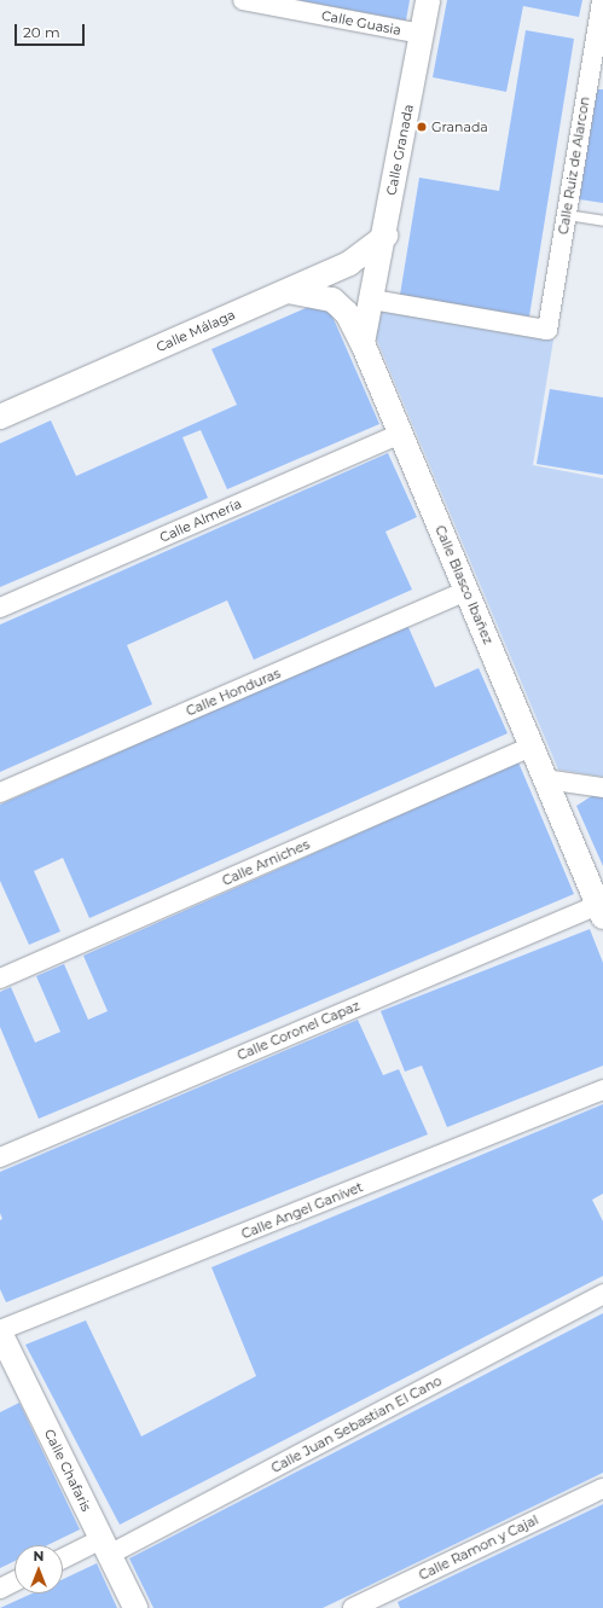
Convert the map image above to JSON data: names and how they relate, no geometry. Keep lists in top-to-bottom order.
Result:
{
  "streets": {
    "street": [
      "Calle Guasia",
      "Calle Granada",
      "Calle Ruiz de Alarcon",
      "Calle Málaga",
      "Calle Almería",
      "Calle Blasco Ibañez",
      "Calle Honduras",
      "Calle Arniches",
      "Calle Coronel Capaz",
      "Calle Angel Ganivet",
      "Calle Juan Sebastian El Cano",
      "Calle Chafaris",
      "Calle Ramon y Cajal"
    ]
  },
  "crossings": [
    ["Calle Guasia", "Calle Granada"],
    ["Calle Granada", "Calle Ruiz de Alarcon"],
    ["Calle Granada", "Calle Málaga"],
    ["Calle Granada", "Calle Blasco Ibañez"],
    ["Calle Málaga", "Calle Blasco Ibañez"],
    ["Calle Almería", "Calle Blasco Ibañez"],
    ["Calle Blasco Ibañez", "Calle Honduras"],
    ["Calle Blasco Ibañez", "Calle Arniches"],
    ["Calle Blasco Ibañez", "Calle Coronel Capaz"],
    ["Calle Angel Ganivet", "Calle Chafaris"],
    ["Calle Juan Sebastian El Cano", "Calle Chafaris"]
  ],
  "places": ["Granada"],
  "scale_bar": "20 m",
  "north": "top"
}
